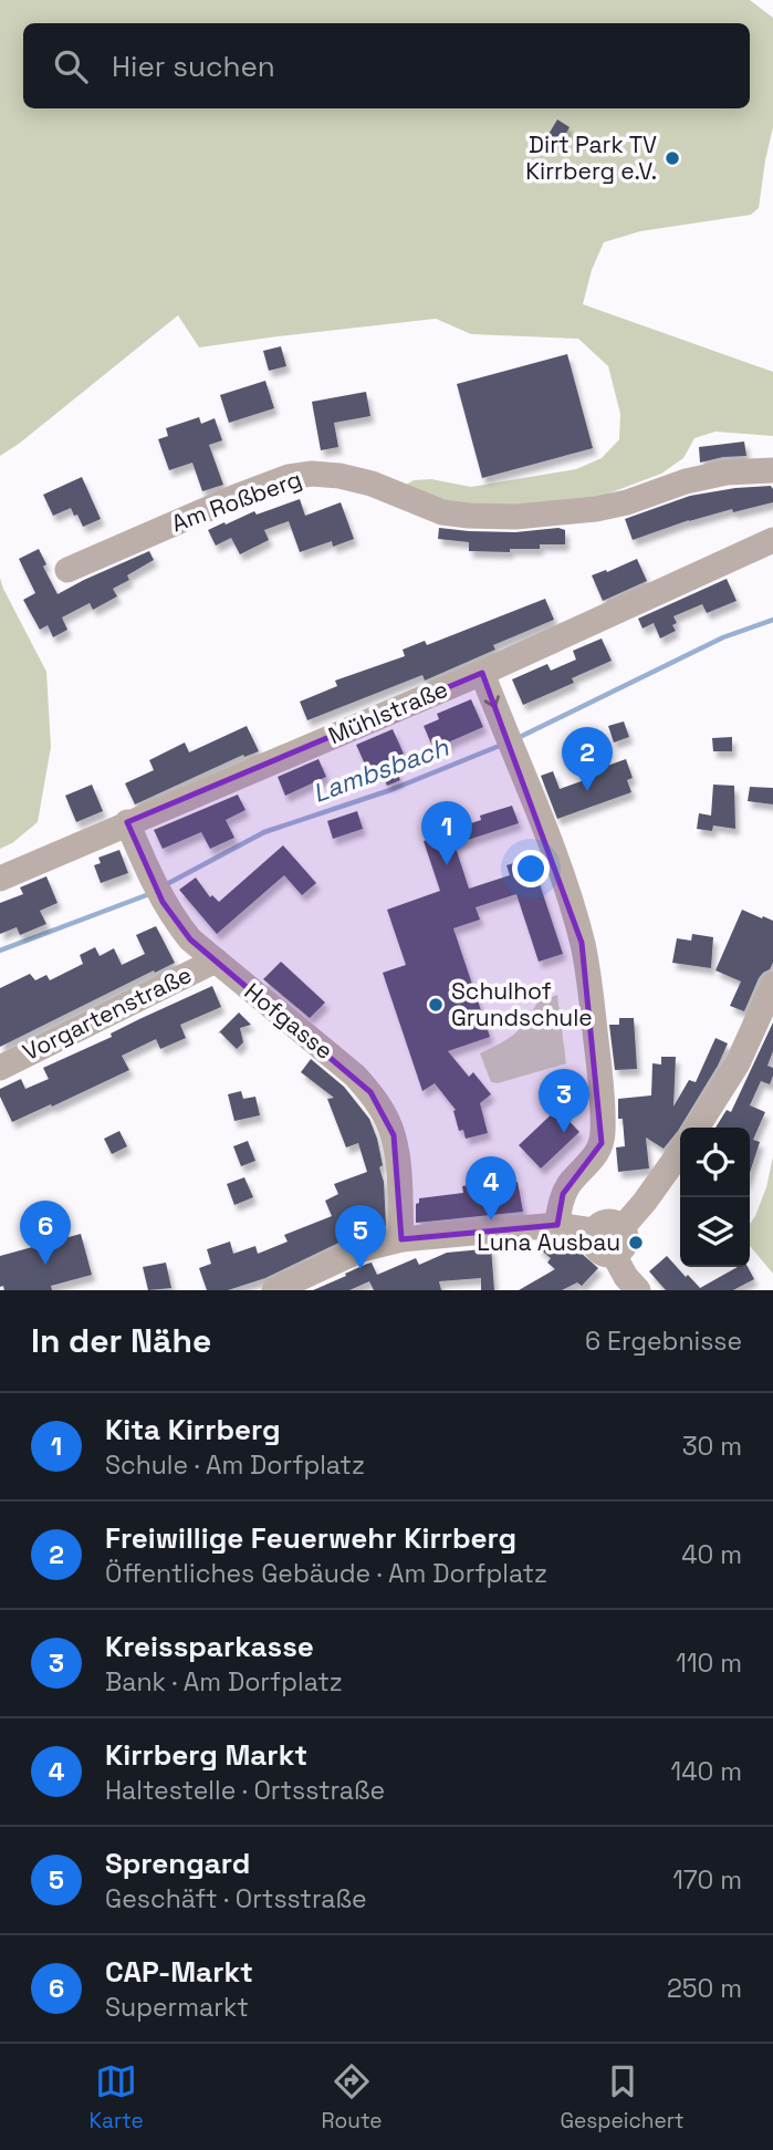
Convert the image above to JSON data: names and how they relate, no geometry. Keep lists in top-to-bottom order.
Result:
{
  "streets": {
    "street": [
      "Am Roßberg",
      "Mühlstraße",
      "Vorgartenstraße",
      "Hofgasse"
    ]
  },
  "crossings": [
    ["Mühlstraße", "Hofgasse"],
    ["Vorgartenstraße", "Hofgasse"]
  ],
  "water": ["Lambsbach"],
  "places": ["Dirt Park TV Kirrberg e.V.", "Schulhof Grundschule", "Luna Ausbau"],
  "page": {
    "search": "Hier suchen",
    "pins": [
      "2",
      "1",
      "3",
      "4",
      "6",
      "5"
    ],
    "heading": ["In der Nähe", "6 Ergebnisse"],
    "list": [
      {
        "mark": "1",
        "name": "Kita Kirrberg",
        "note": "Schule · Am Dorfplatz",
        "value": "30 m"
      },
      {
        "mark": "2",
        "name": "Freiwillige Feuerwehr Kirrberg",
        "note": "Öffentliches Gebäude · Am Dorfplatz",
        "value": "40 m"
      },
      {
        "mark": "3",
        "name": "Kreissparkasse",
        "note": "Bank · Am Dorfplatz",
        "value": "110 m"
      },
      {
        "mark": "4",
        "name": "Kirrberg Markt",
        "note": "Haltestelle · Ortsstraße",
        "value": "140 m"
      },
      {
        "mark": "5",
        "name": "Sprengard",
        "note": "Geschäft · Ortsstraße",
        "value": "170 m"
      },
      {
        "mark": "6",
        "name": "CAP-Markt",
        "note": "Supermarkt",
        "value": "250 m"
      }
    ],
    "nav": ["Karte", "Route", "Gespeichert"]
  }
}
